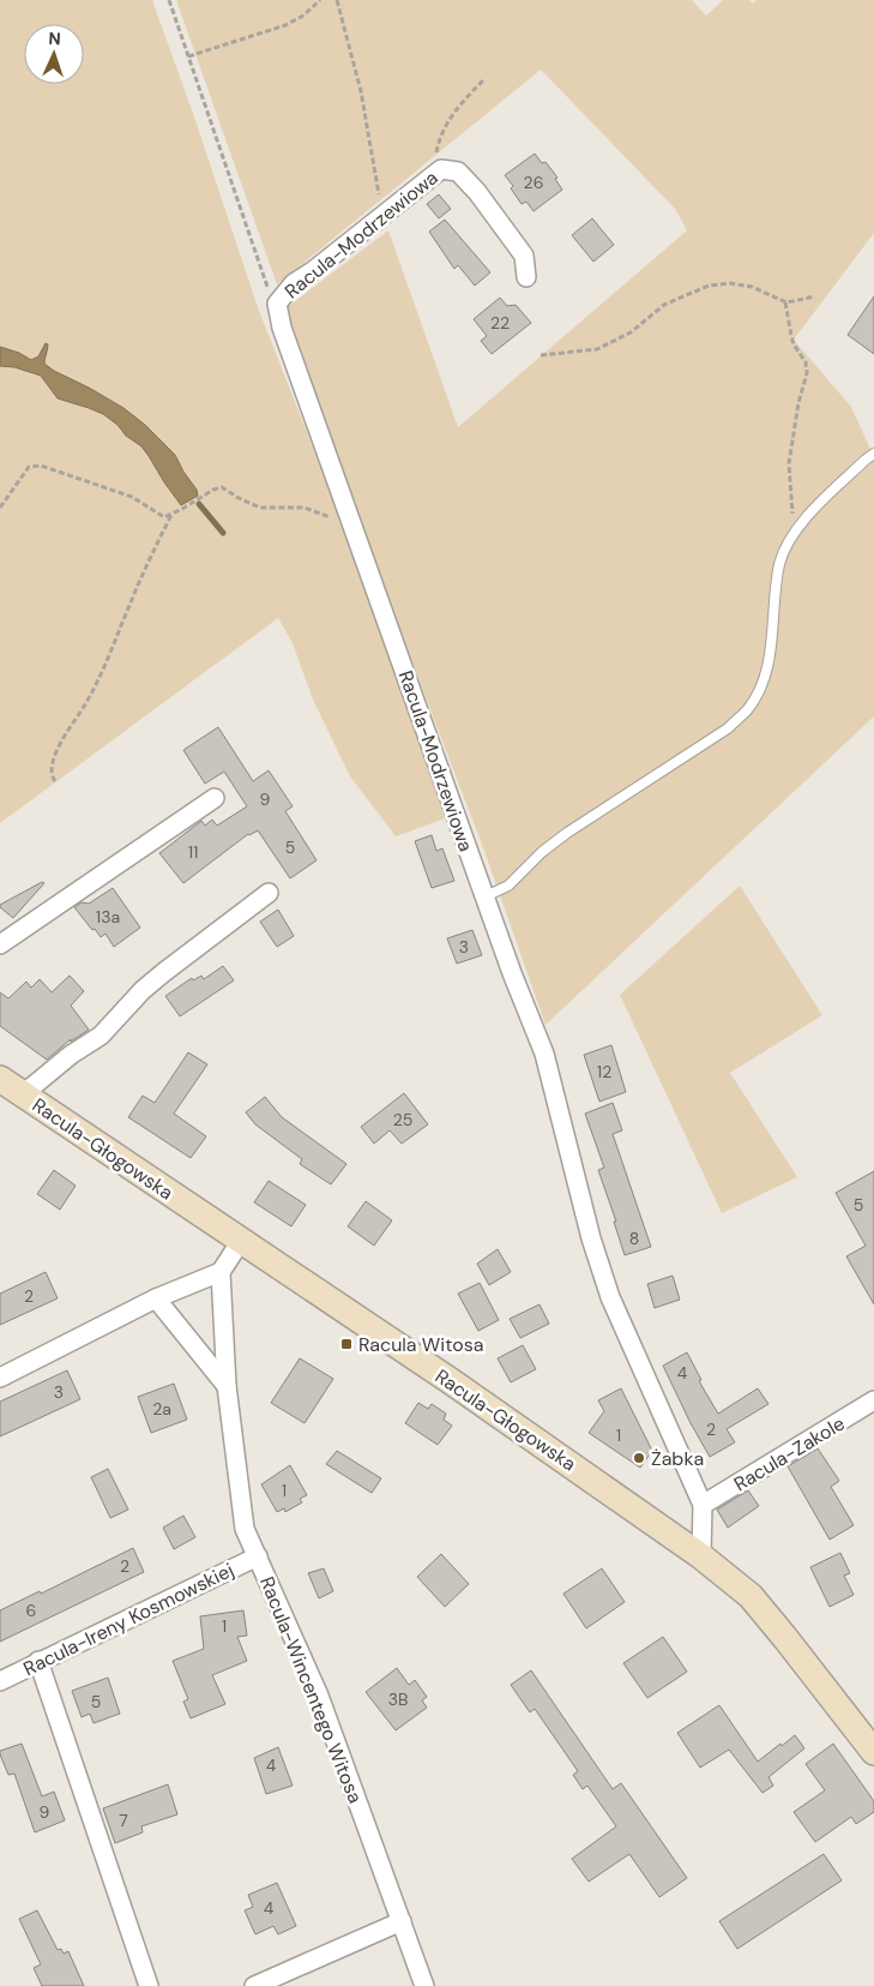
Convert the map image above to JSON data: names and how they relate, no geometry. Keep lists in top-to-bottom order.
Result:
{
  "streets": {
    "street": [
      "Racula-Modrzewiowa",
      "Racula-Głogowska",
      "Racula-Zakole",
      "Racula-Ireny Kosmowskiej",
      "Racula-Wincentego Witosa"
    ]
  },
  "crossings": [
    ["Racula-Modrzewiowa", "Racula-Głogowska"],
    ["Racula-Modrzewiowa", "Racula-Zakole"],
    ["Racula-Ireny Kosmowskiej", "Racula-Wincentego Witosa"]
  ],
  "places": {
    "transit": ["Racula Witosa"],
    "other": ["Żabka"]
  },
  "house_numbers": [
    "26",
    "22",
    "9",
    "5",
    "11",
    "13a",
    "3",
    "12",
    "25",
    "5",
    "8",
    "2",
    "4",
    "3",
    "2a",
    "2",
    "1",
    "1",
    "2",
    "6",
    "1",
    "3B",
    "5",
    "4",
    "9",
    "7",
    "4"
  ],
  "north": "top"
}
